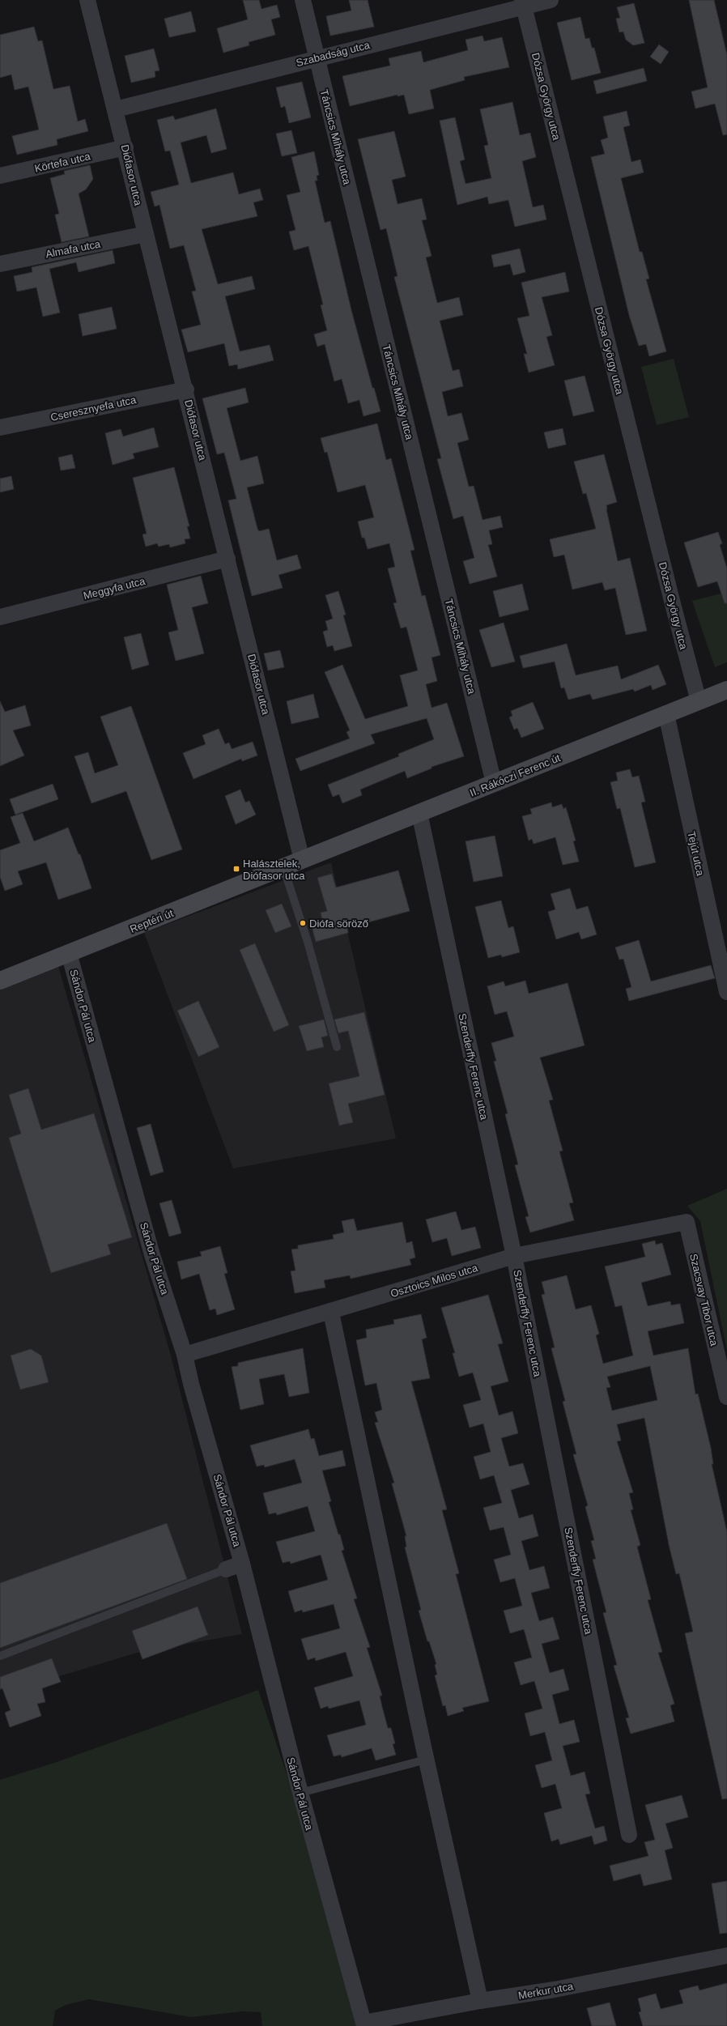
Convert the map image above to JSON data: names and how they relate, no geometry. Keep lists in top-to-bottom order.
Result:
{
  "streets": {
    "main road": ["II. Rákóczi Ferenc út", "Reptéri út"],
    "street": [
      "Szabadság utca",
      "Dózsa György utca",
      "Táncsics Mihály utca",
      "Körtefa utca",
      "Diófasor utca",
      "Almafa utca",
      "Cseresznyefa utca",
      "Meggyfa utca",
      "Tejút utca",
      "Sándor Pál utca",
      "Szenderffy Ferenc utca",
      "Osztoics Milos utca",
      "Szacsvay Tibor utca",
      "Merkur utca"
    ]
  },
  "crossings": [
    ["Szabadság utca", "Dózsa György utca"],
    ["Szabadság utca", "Táncsics Mihály utca"],
    ["Szabadság utca", "Diófasor utca"],
    ["Dózsa György utca", "II. Rákóczi Ferenc út"],
    ["Táncsics Mihály utca", "II. Rákóczi Ferenc út"],
    ["Körtefa utca", "Diófasor utca"],
    ["Diófasor utca", "Almafa utca"],
    ["Diófasor utca", "Cseresznyefa utca"],
    ["Diófasor utca", "Meggyfa utca"],
    ["Diófasor utca", "II. Rákóczi Ferenc út"],
    ["Diófasor utca", "Reptéri út"],
    ["II. Rákóczi Ferenc út", "Tejút utca"],
    ["II. Rákóczi Ferenc út", "Reptéri út"],
    ["II. Rákóczi Ferenc út", "Szenderffy Ferenc utca"],
    ["Reptéri út", "Sándor Pál utca"],
    ["Sándor Pál utca", "Osztoics Milos utca"],
    ["Sándor Pál utca", "Merkur utca"],
    ["Szenderffy Ferenc utca", "Osztoics Milos utca"],
    ["Osztoics Milos utca", "Szacsvay Tibor utca"]
  ],
  "places": {
    "transit": ["Halásztelek, Diófasor utca"],
    "other": ["Diófa söröző"]
  }
}
